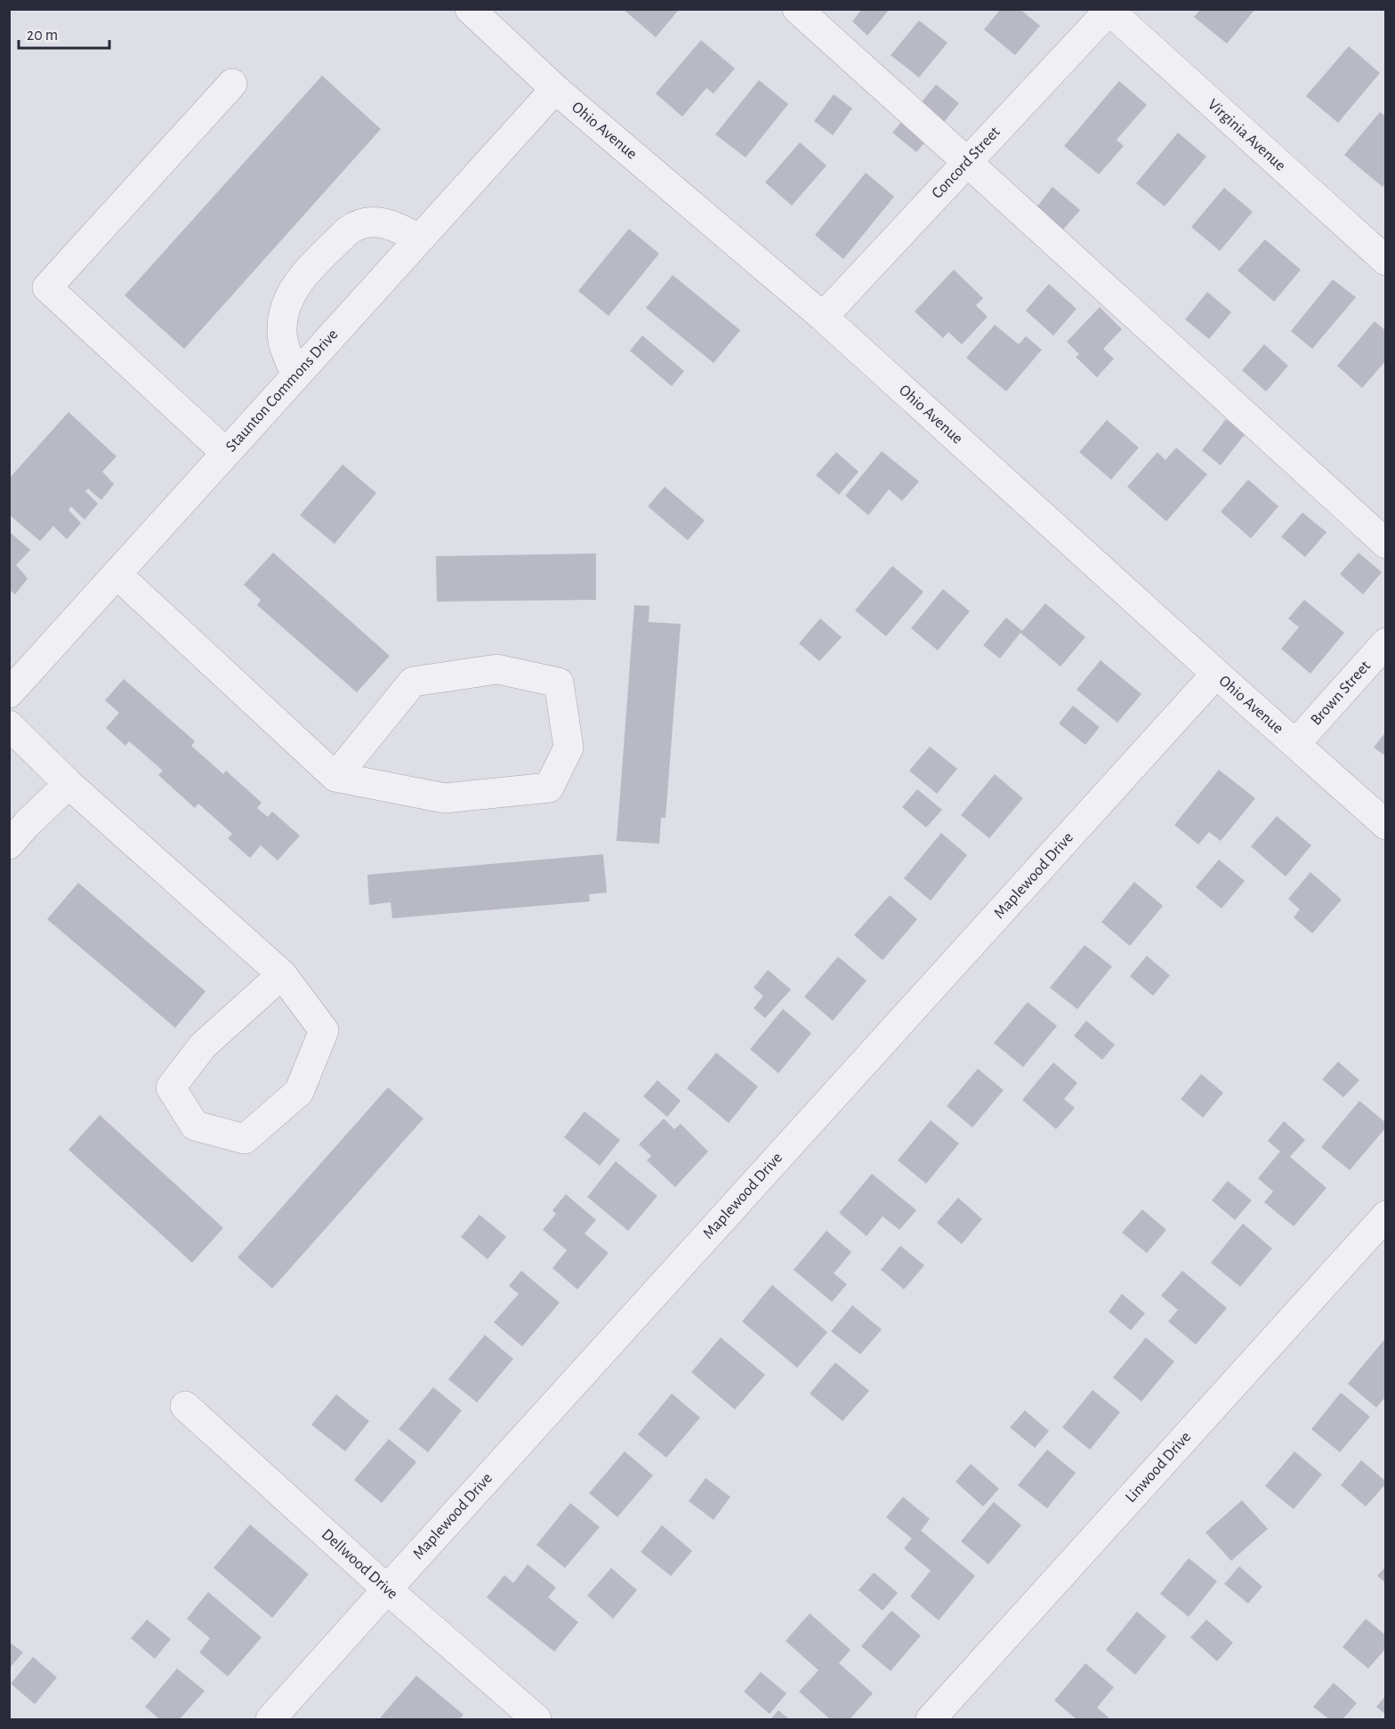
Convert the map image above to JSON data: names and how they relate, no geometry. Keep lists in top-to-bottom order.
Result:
{
  "streets": {
    "street": [
      "Ohio Avenue",
      "Virginia Avenue",
      "Concord Street",
      "Staunton Commons Drive",
      "Brown Street",
      "Maplewood Drive",
      "Linwood Drive",
      "Dellwood Drive"
    ]
  },
  "crossings": [
    ["Ohio Avenue", "Concord Street"],
    ["Ohio Avenue", "Staunton Commons Drive"],
    ["Ohio Avenue", "Brown Street"],
    ["Ohio Avenue", "Maplewood Drive"],
    ["Virginia Avenue", "Concord Street"],
    ["Maplewood Drive", "Dellwood Drive"]
  ],
  "scale_bar": "20 m"
}
